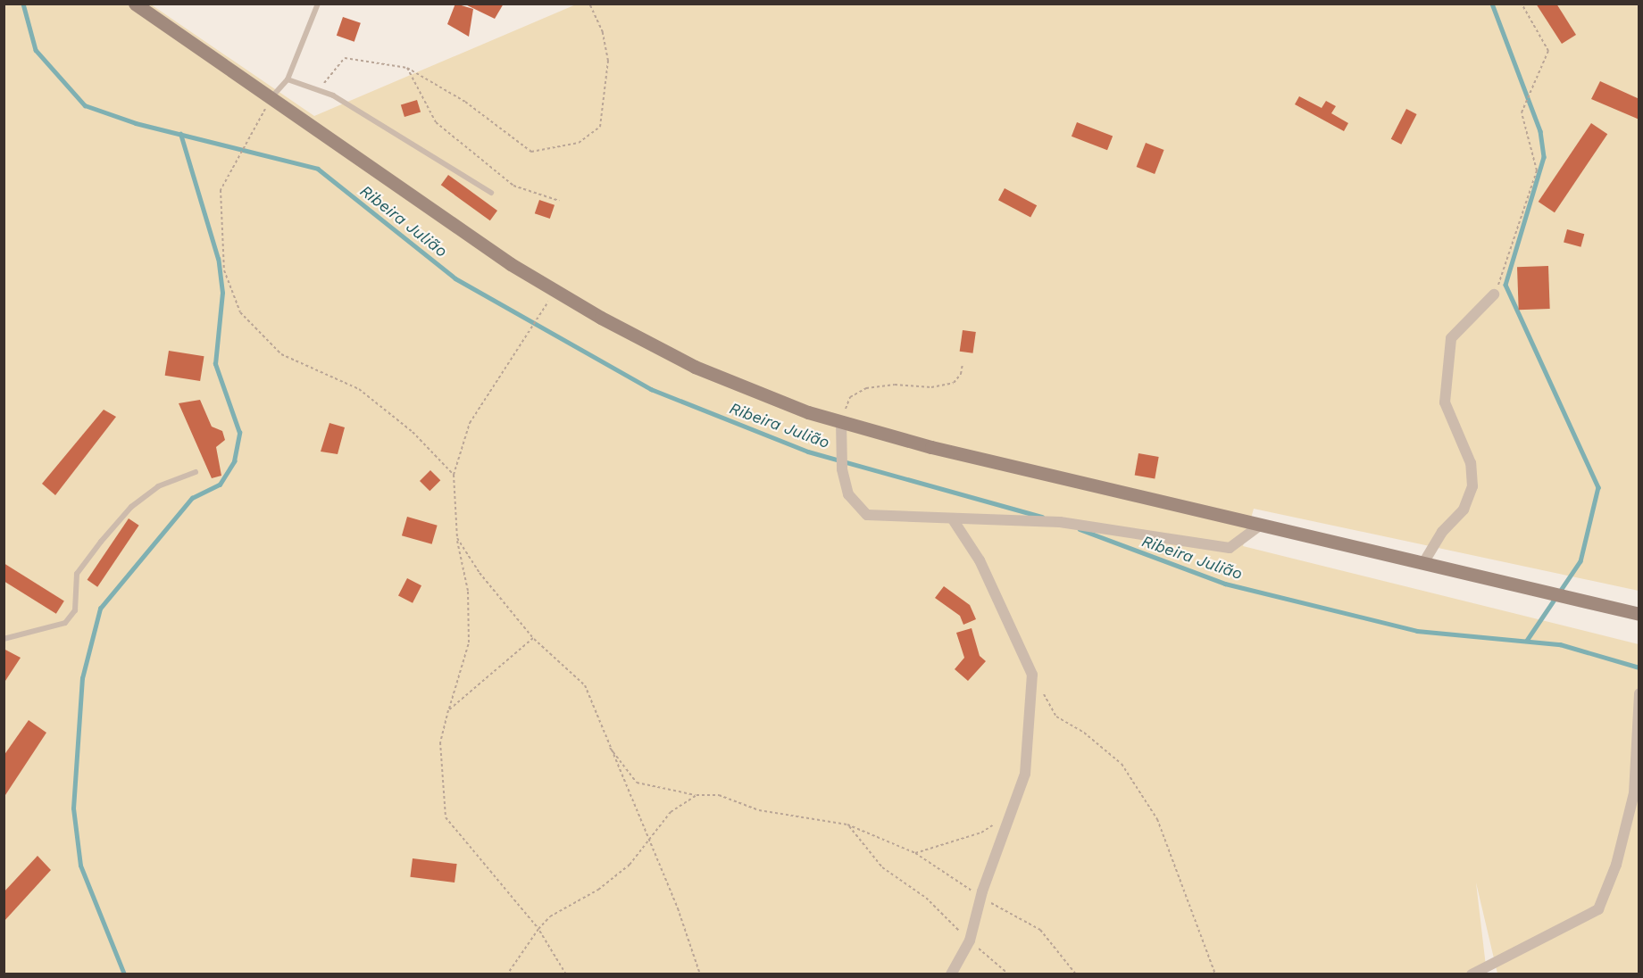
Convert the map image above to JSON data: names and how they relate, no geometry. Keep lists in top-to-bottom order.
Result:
{
  "water": ["Ribeira Julião"]
}
